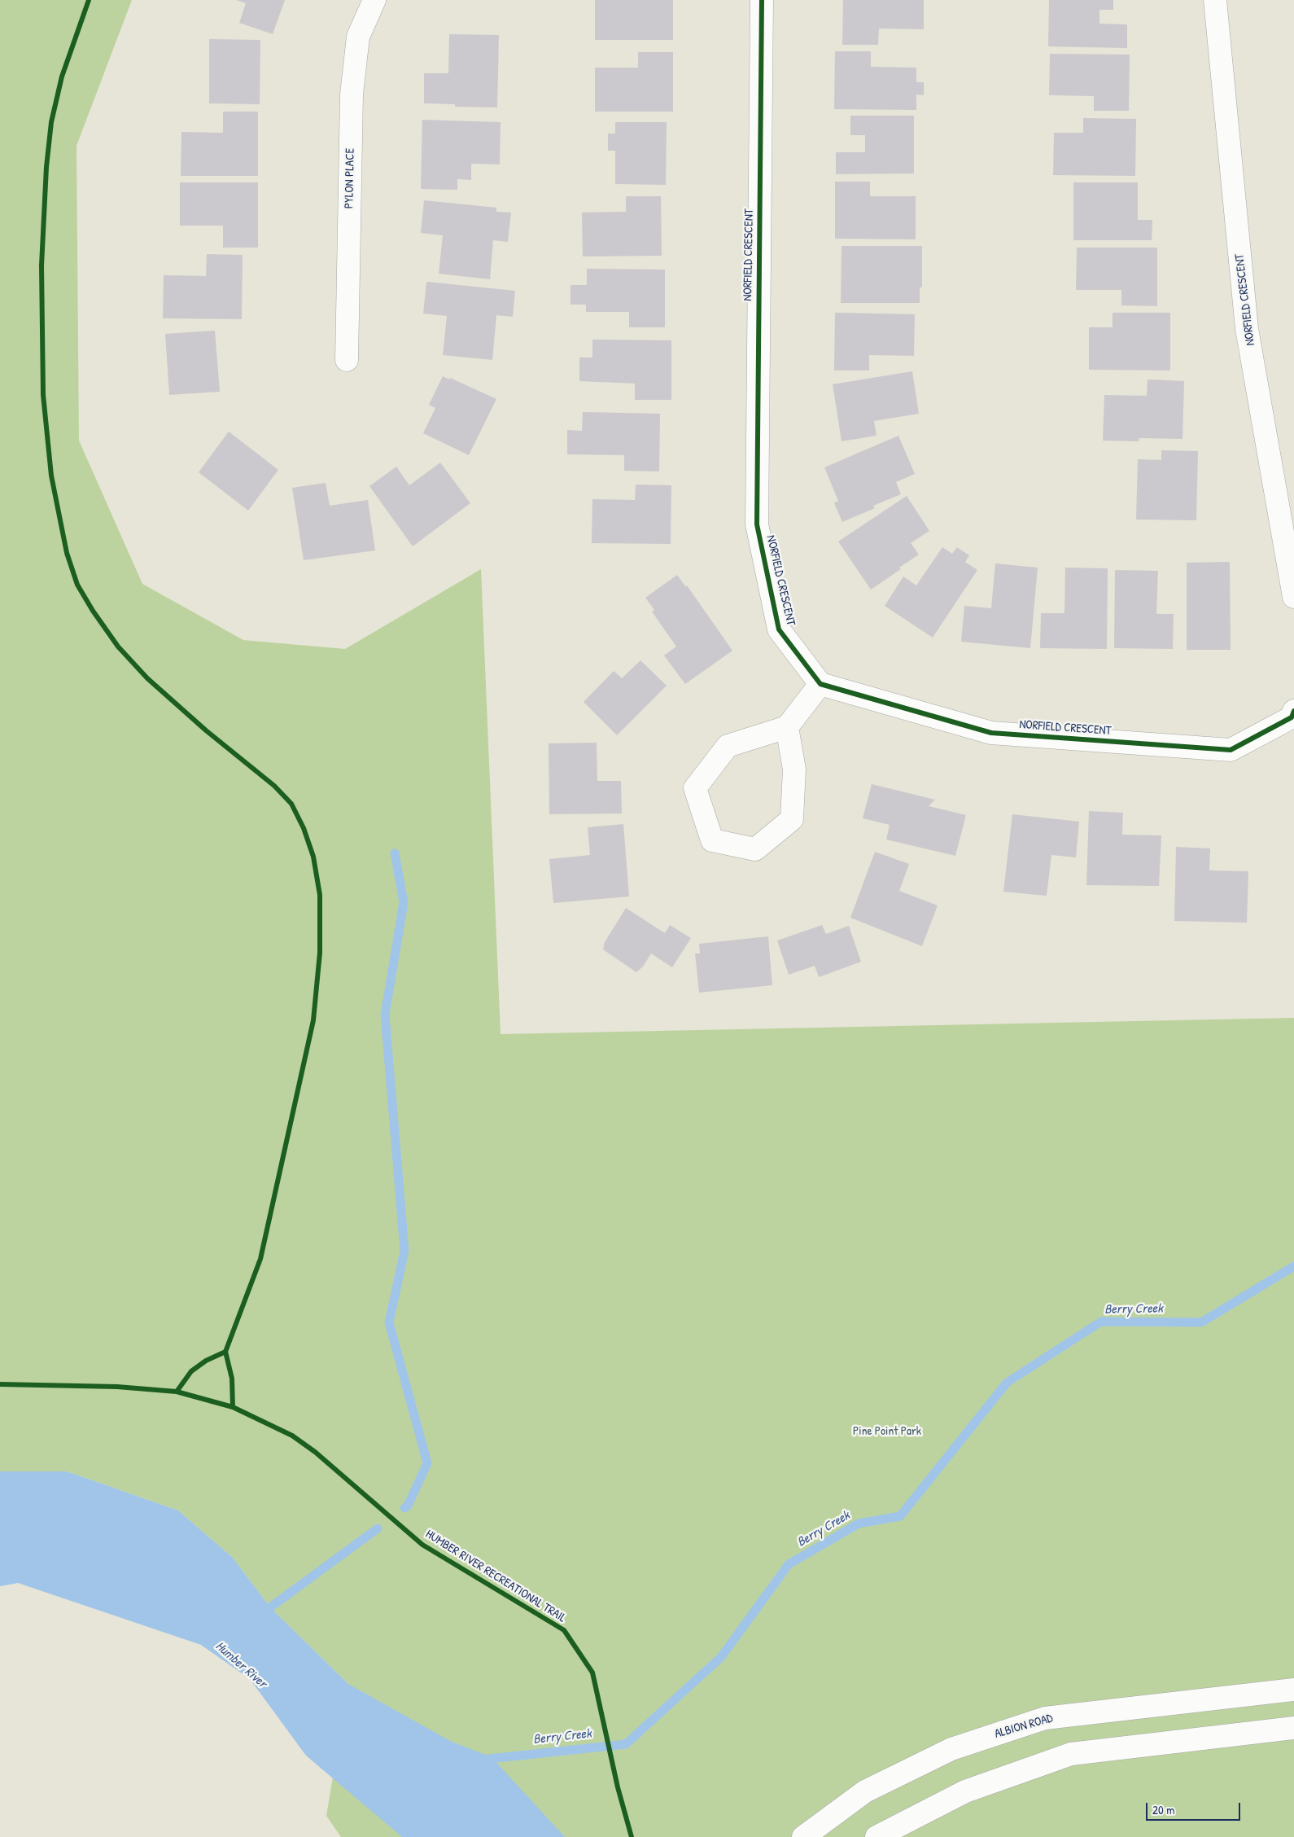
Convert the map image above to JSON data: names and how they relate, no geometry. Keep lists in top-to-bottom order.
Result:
{
  "streets": {
    "street": ["PYLON PLACE", "NORFIELD CRESCENT", "ALBION ROAD"],
    "cycle path": ["HUMBER RIVER RECREATIONAL TRAIL"]
  },
  "water": ["Berry Creek", "Humber River"],
  "parks": ["Pine Point Park"],
  "scale_bar": "20 m"
}
